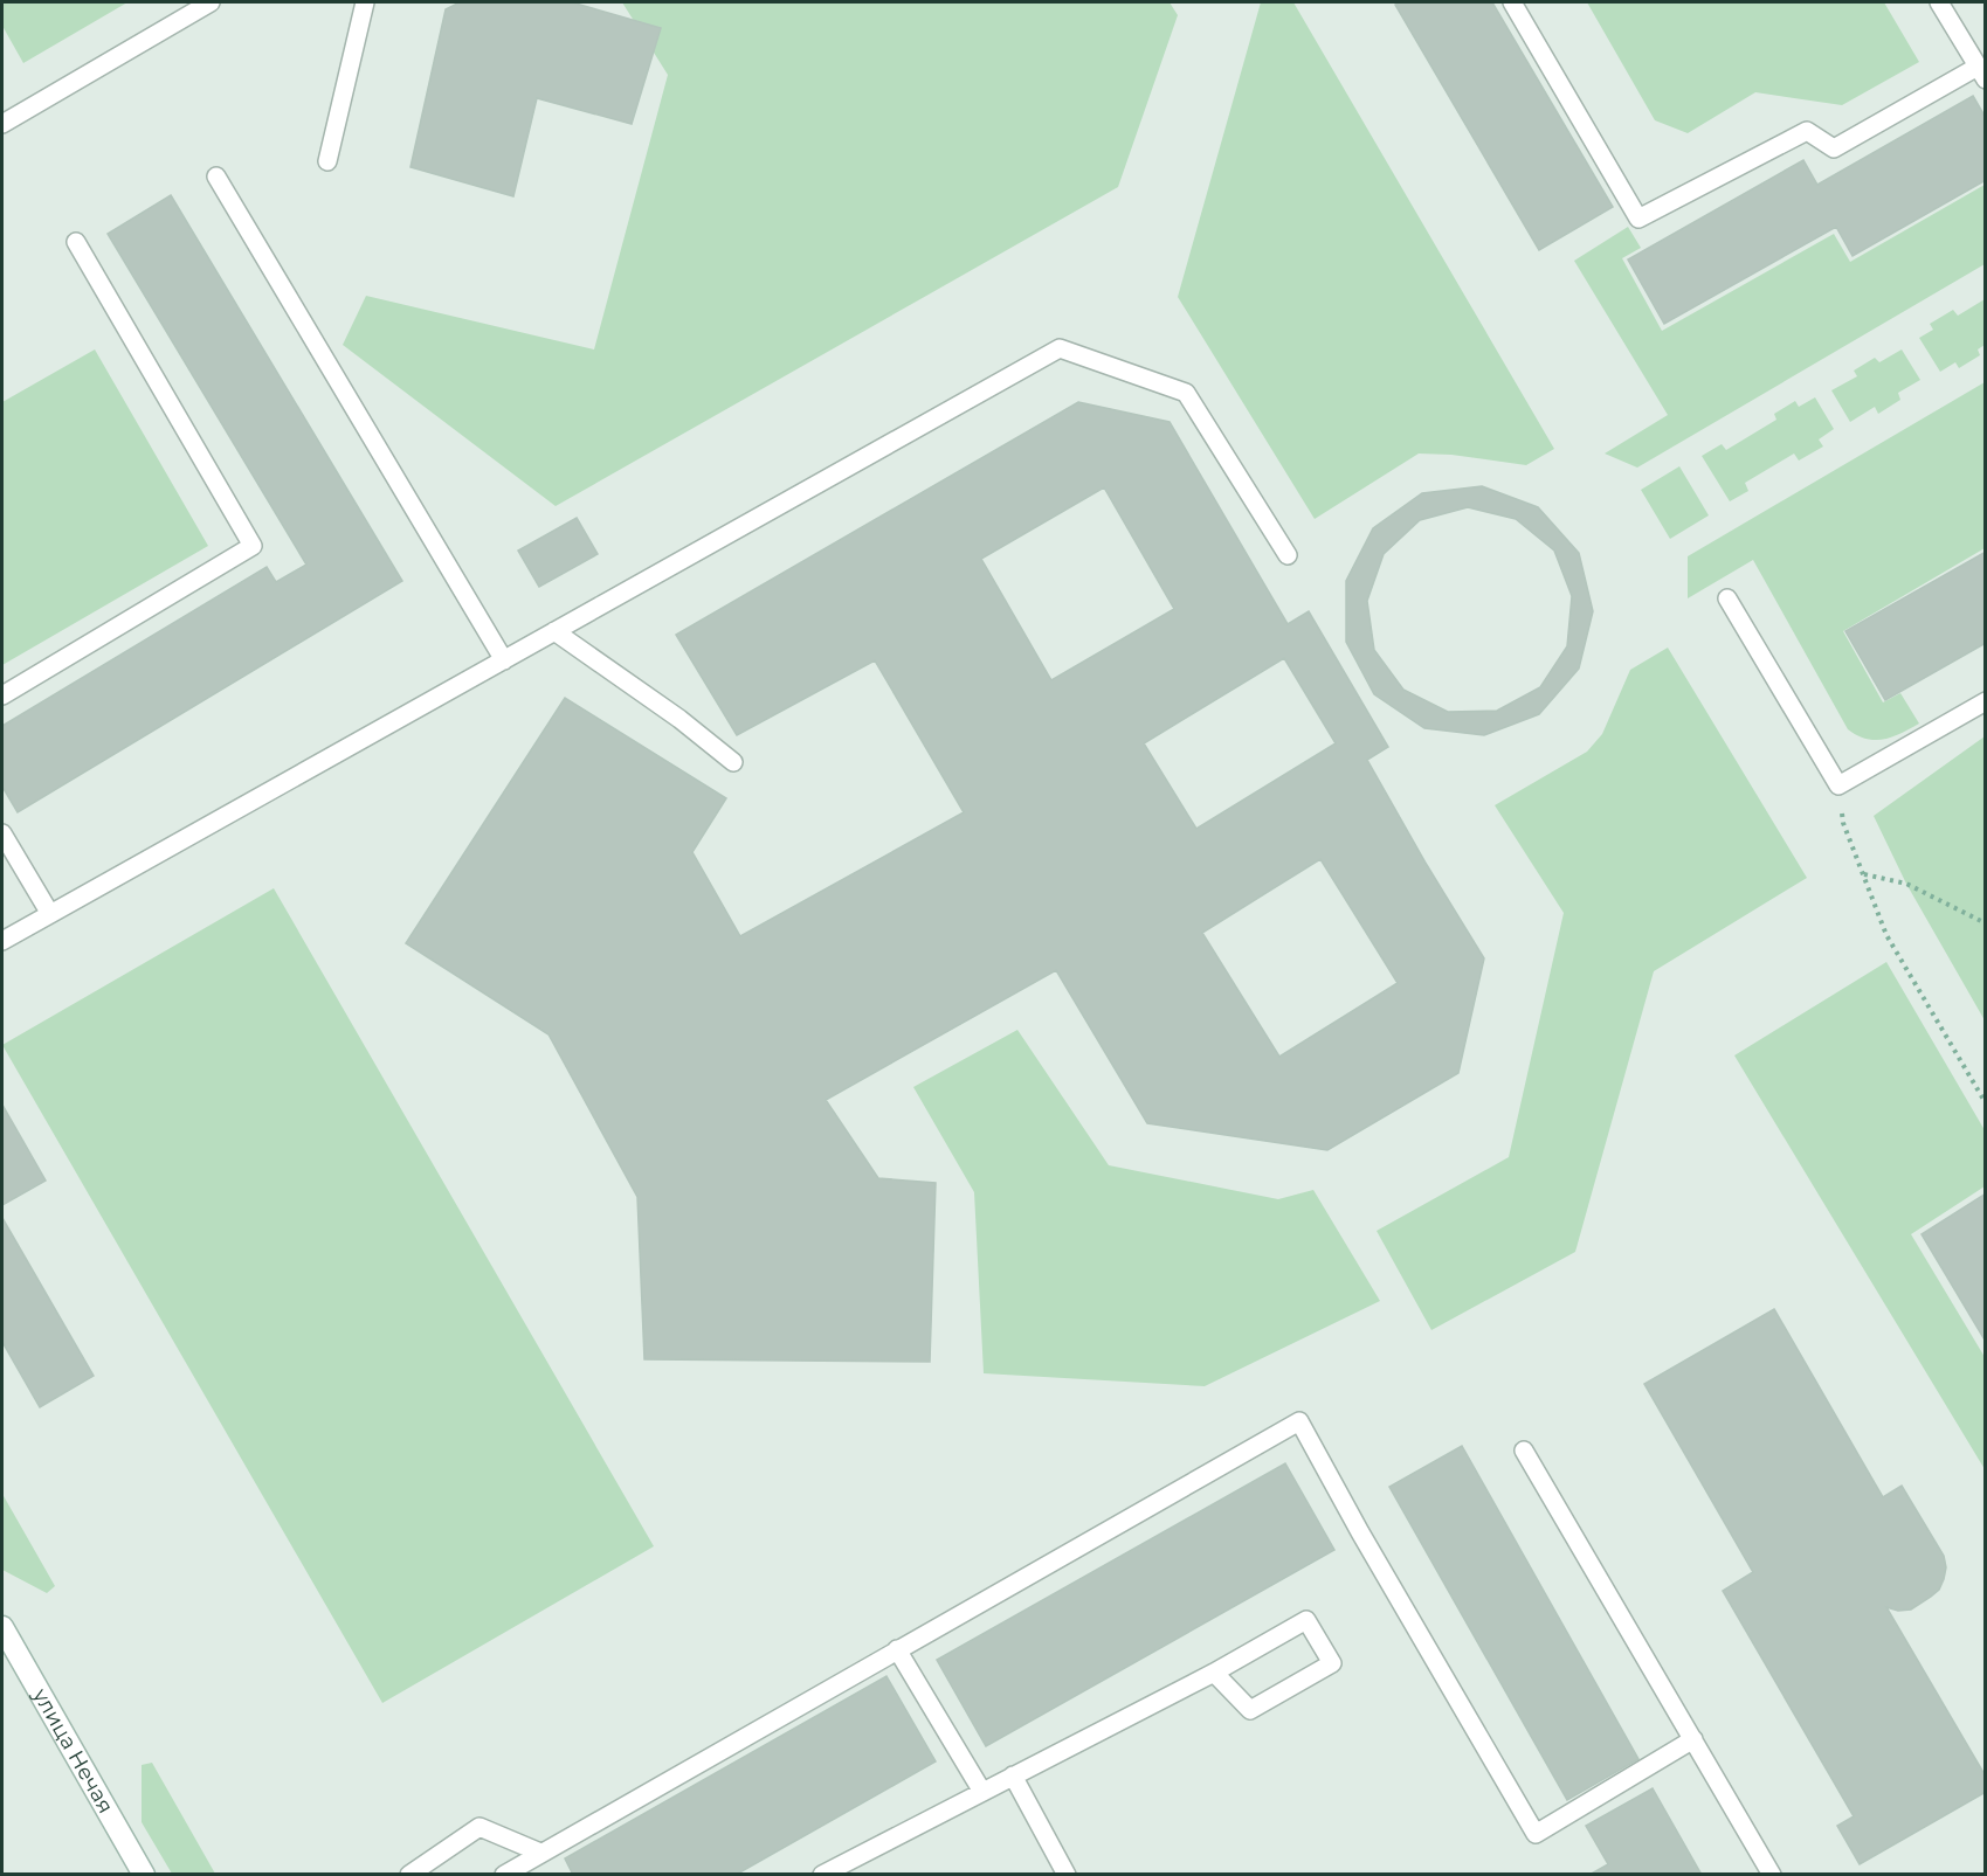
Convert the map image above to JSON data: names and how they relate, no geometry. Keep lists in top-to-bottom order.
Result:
{
  "streets": {
    "street": ["улица Нечая"]
  }
}
